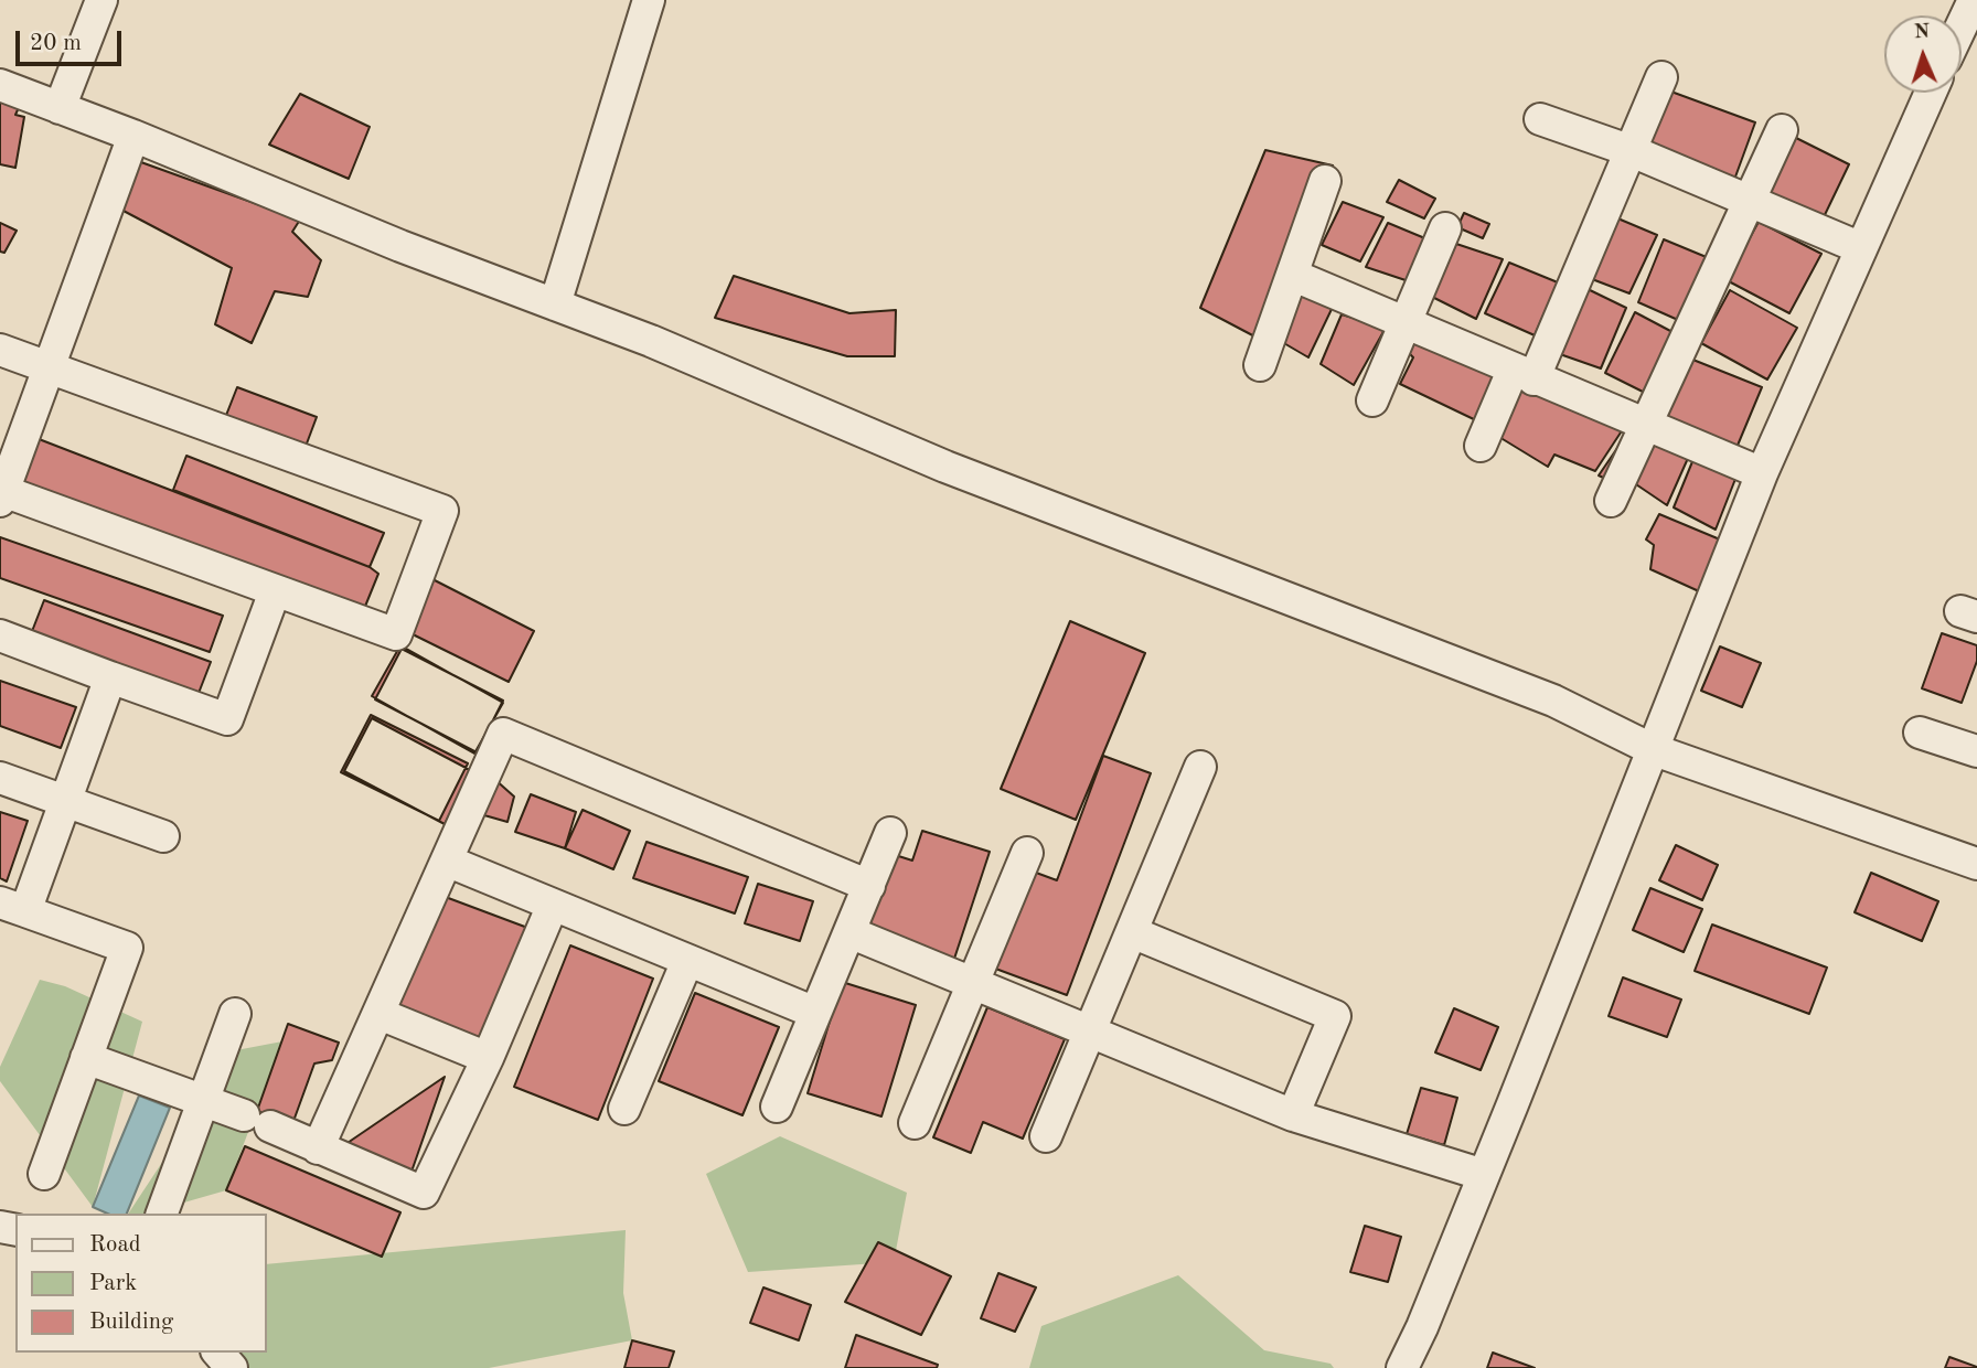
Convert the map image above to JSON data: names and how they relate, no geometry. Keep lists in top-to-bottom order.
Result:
{
  "legend": ["Road", "Park", "Building"],
  "scale_bar": "20 m",
  "north": "top"
}
